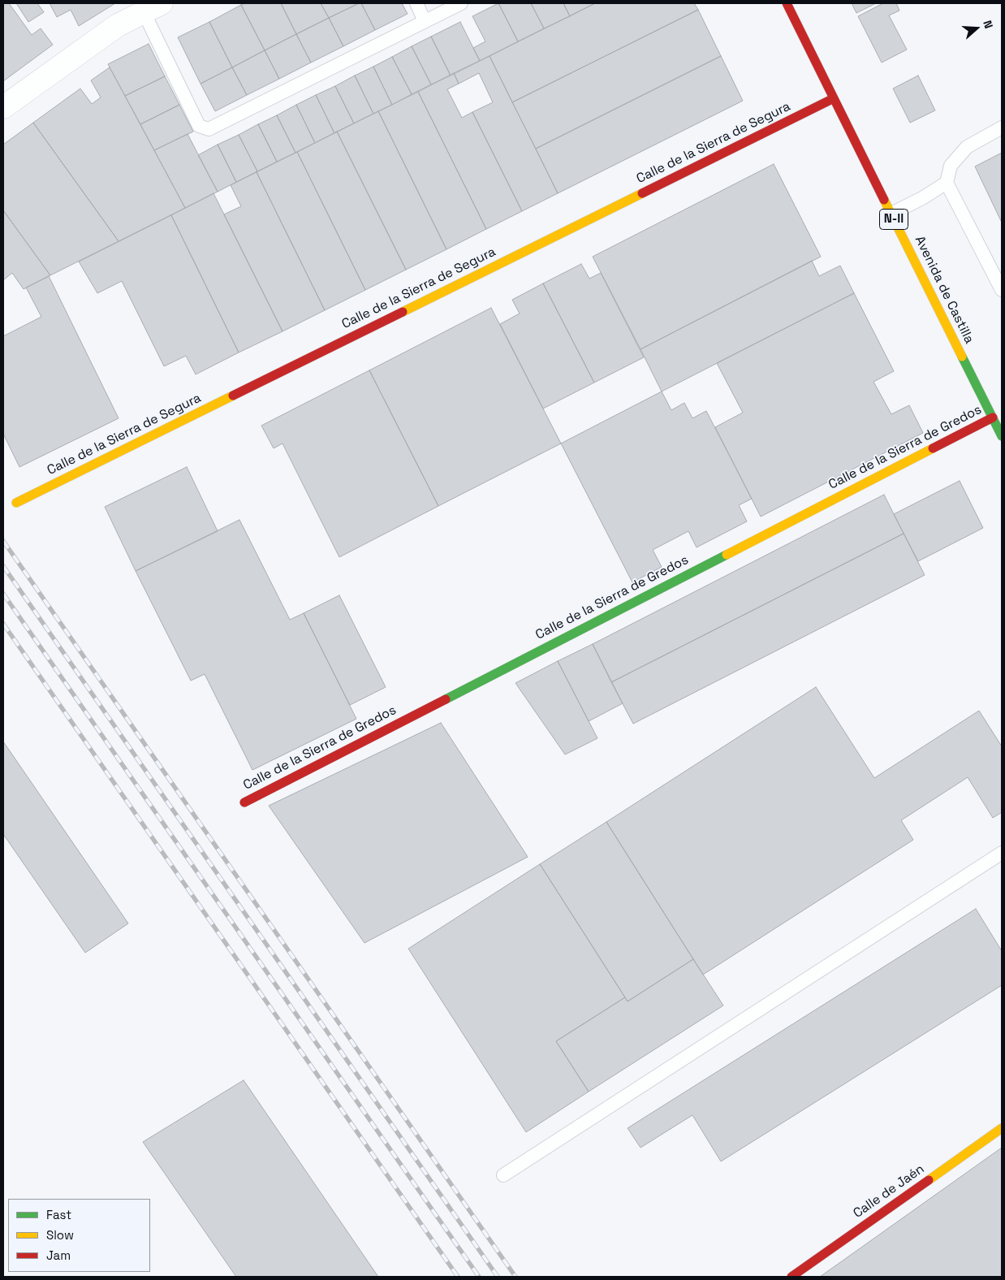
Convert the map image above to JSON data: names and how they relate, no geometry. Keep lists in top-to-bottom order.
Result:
{
  "streets": {
    "street": [
      "Calle de la Sierra de Segura",
      "N-II",
      "Avenida de Castilla",
      "Calle de la Sierra de Gredos",
      "Calle de Jaén"
    ]
  },
  "crossings": [
    ["Calle de la Sierra de Segura", "Avenida de Castilla"],
    ["Avenida de Castilla", "Calle de la Sierra de Gredos"]
  ],
  "legend": ["Fast", "Slow", "Jam"],
  "north": "right"
}
